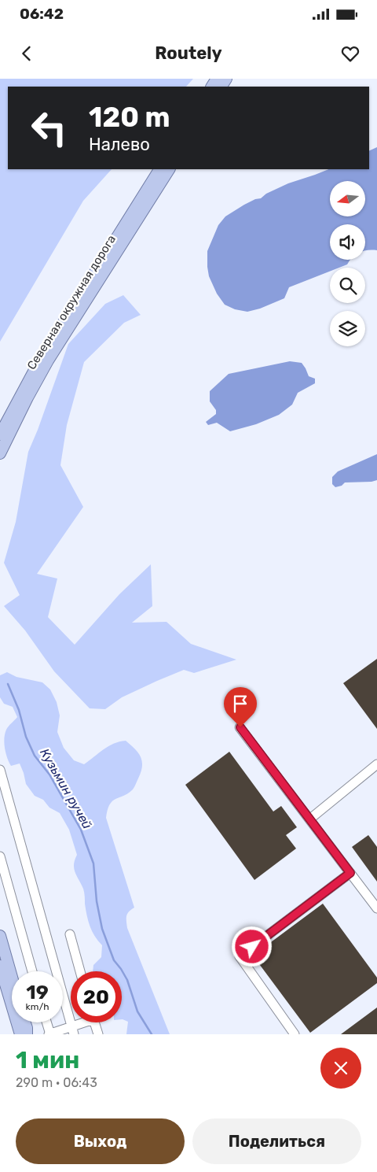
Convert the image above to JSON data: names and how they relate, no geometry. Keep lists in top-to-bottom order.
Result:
{
  "streets": {
    "main road": ["Северная окружная дорога"]
  },
  "water": ["Кузьмин ручей"],
  "north": "left",
  "page": {
    "status": "06:42",
    "header": "Routely",
    "turn": ["120 m", "Налево"],
    "speed": "19 km/h",
    "limit": "20",
    "heading": ["1 мин", "290 m · 06:43"],
    "buttons": ["Выход", "Поделиться"]
  }
}
